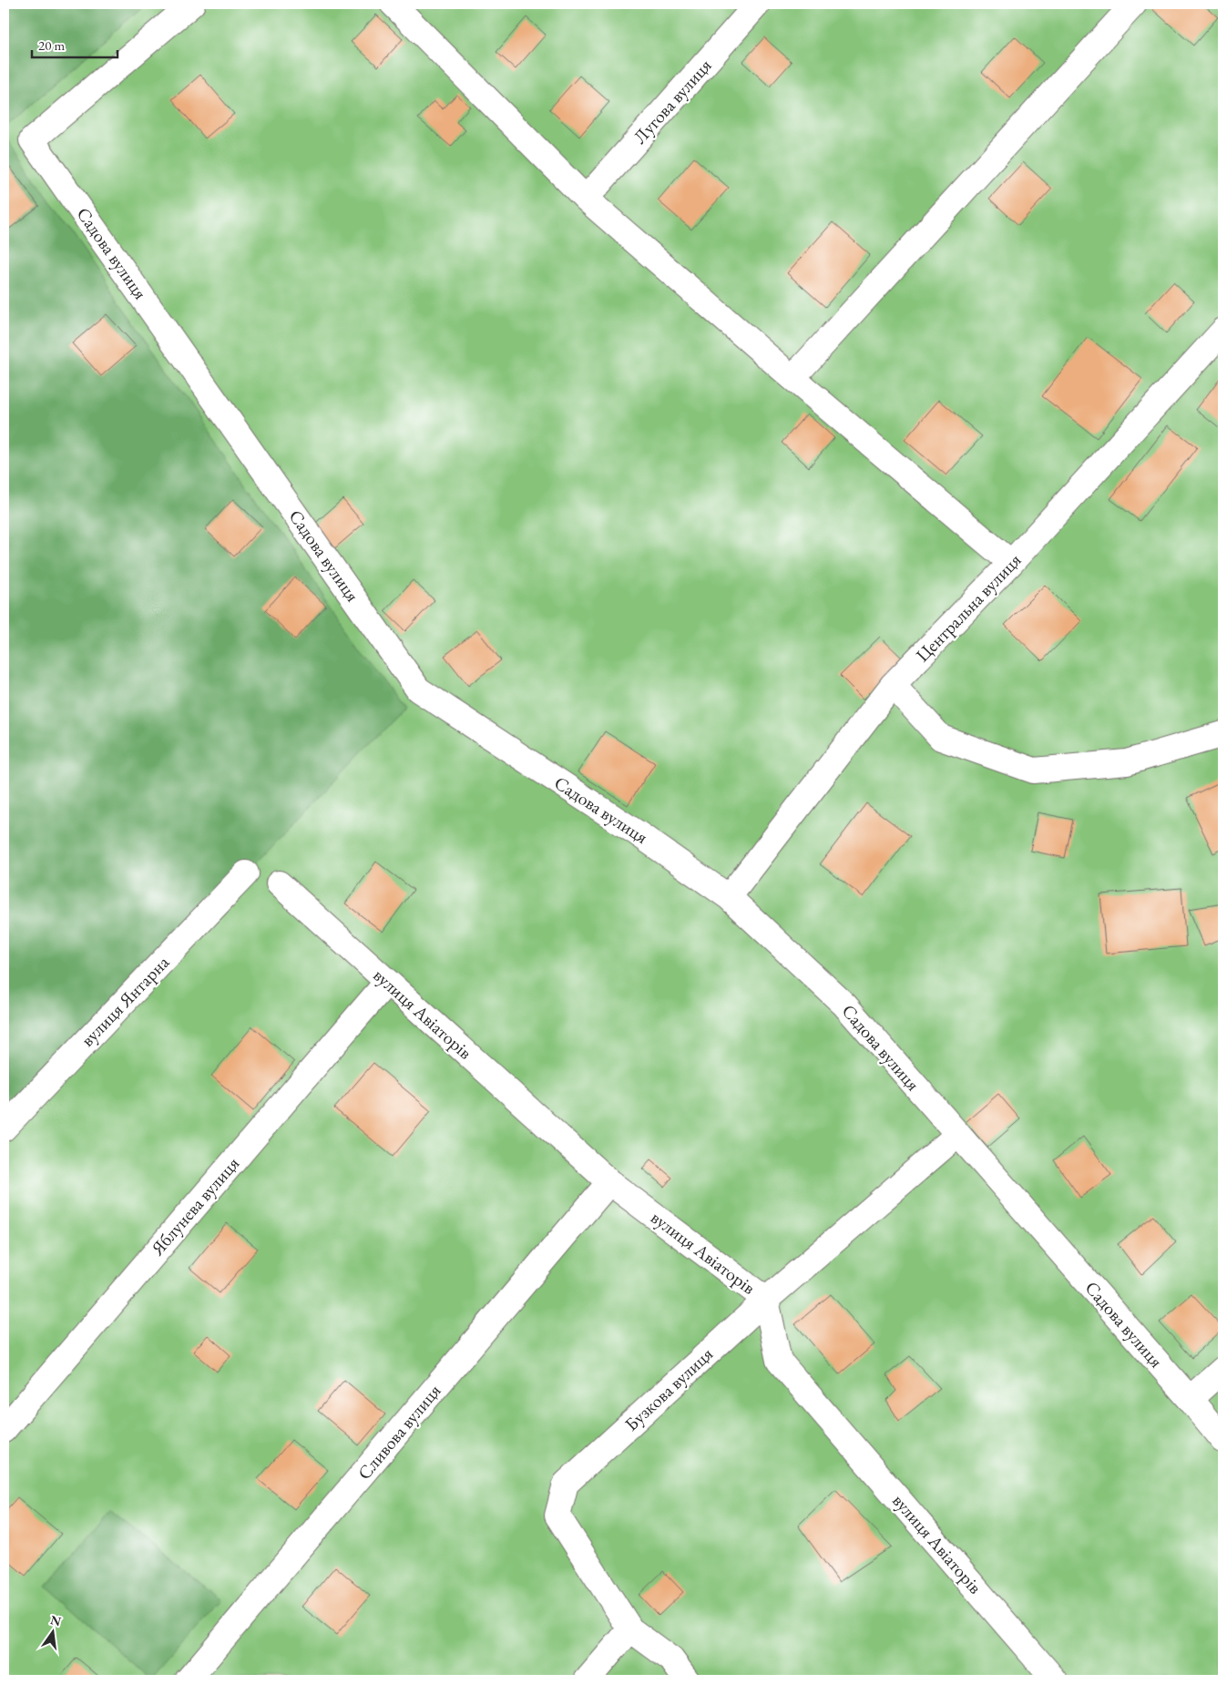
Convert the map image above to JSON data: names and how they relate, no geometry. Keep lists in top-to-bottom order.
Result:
{
  "streets": {
    "street": [
      "Лугова вулиця",
      "Садова вулиця",
      "Центральна вулиця",
      "вулиця Янтарна",
      "вулиця Авіаторів",
      "Яблунева вулиця",
      "Бузкова вулиця",
      "Сливова вулиця"
    ]
  },
  "crossings": [
    ["Садова вулиця", "Центральна вулиця"],
    ["Садова вулиця", "Бузкова вулиця"],
    ["вулиця Авіаторів", "Яблунева вулиця"],
    ["вулиця Авіаторів", "Бузкова вулиця"],
    ["вулиця Авіаторів", "Сливова вулиця"]
  ],
  "scale_bar": "20 m",
  "north": "top"
}
